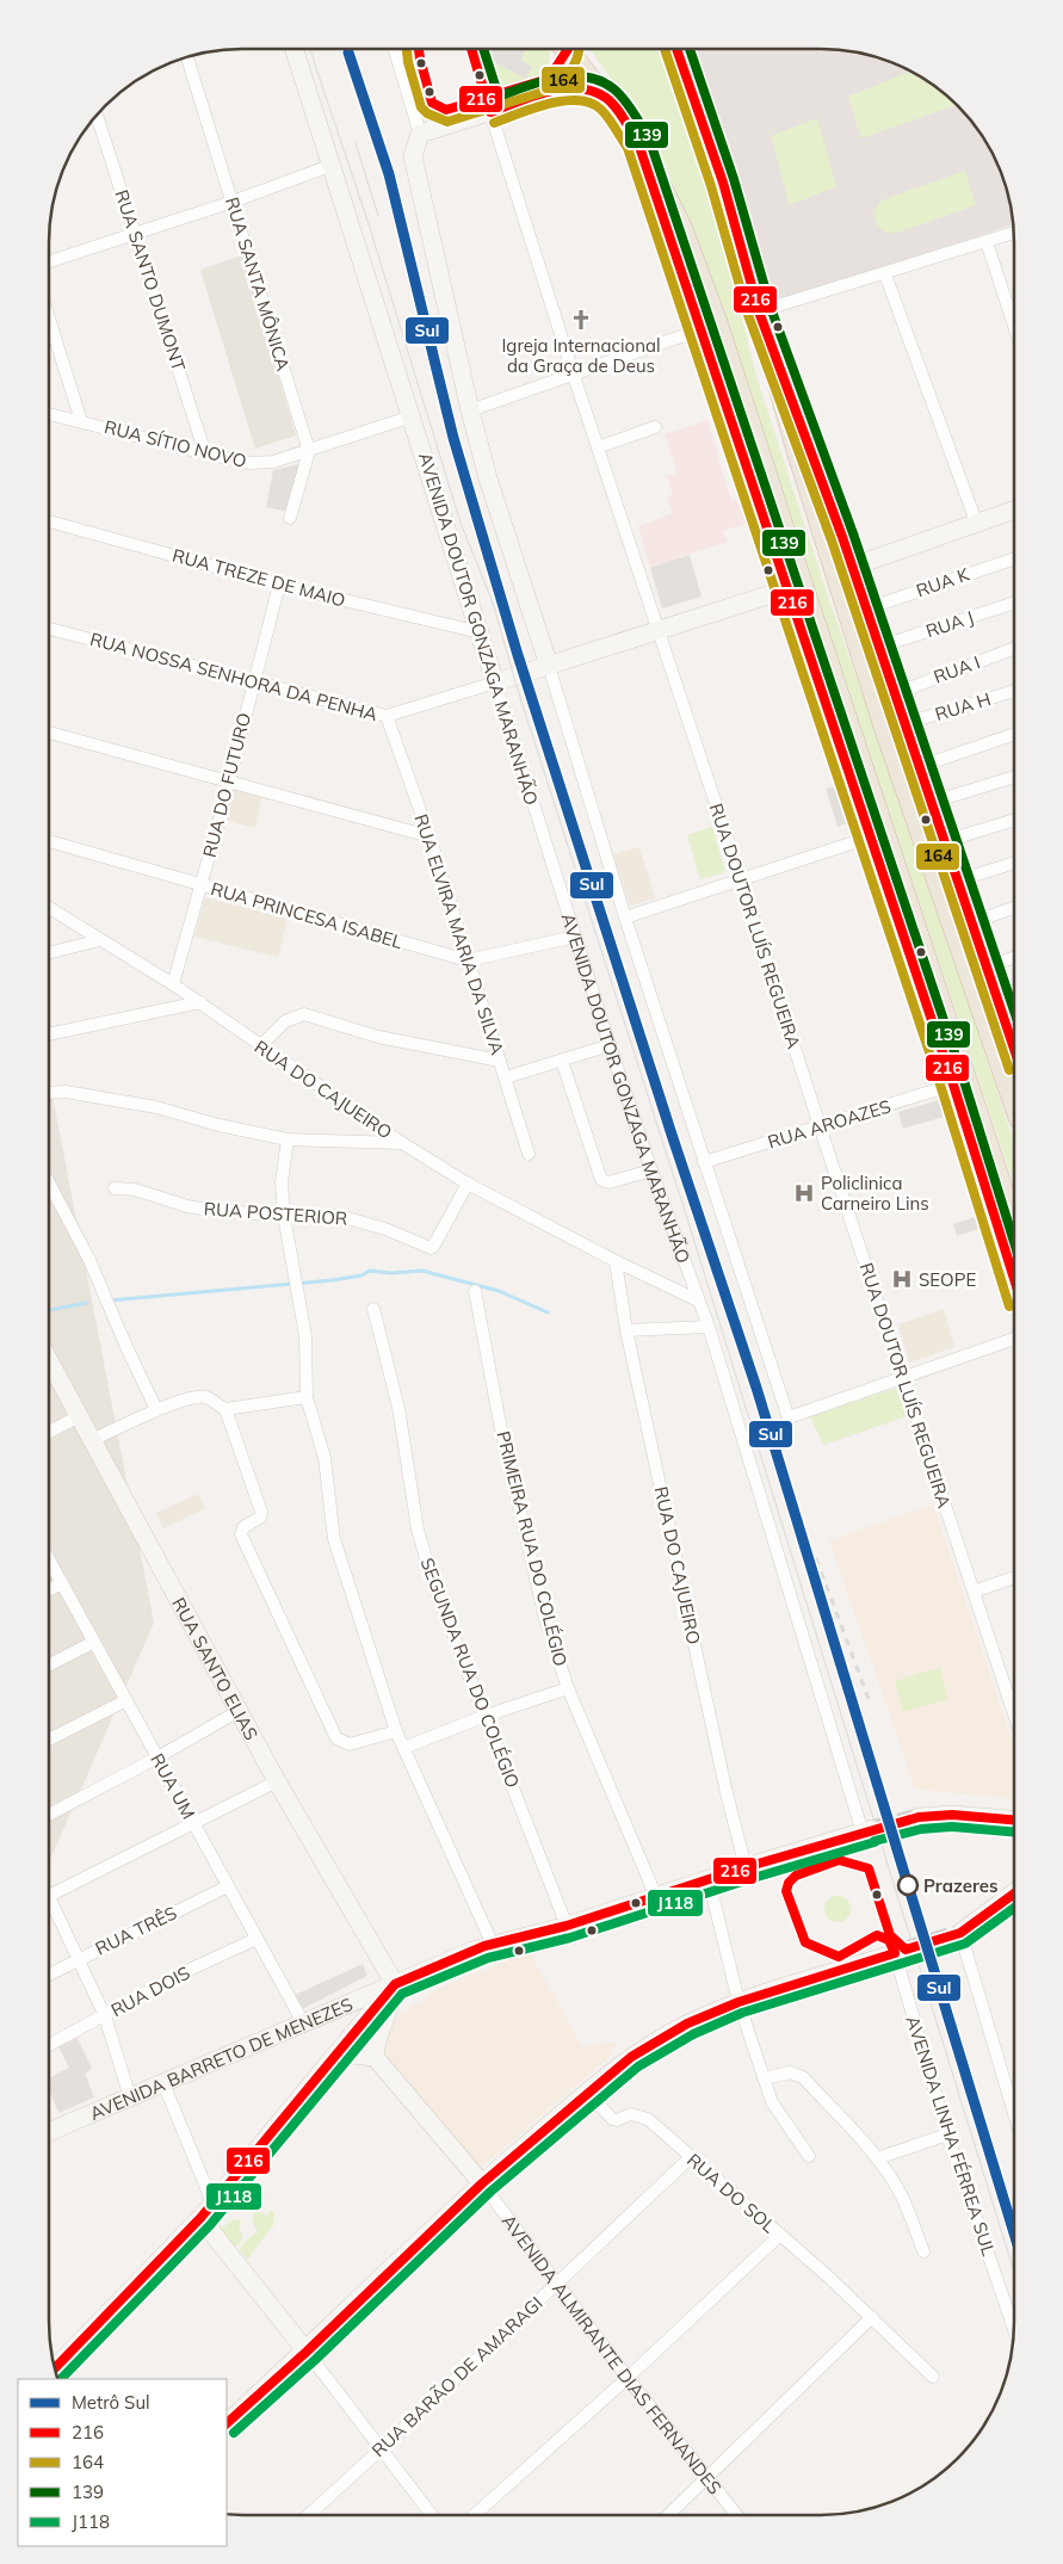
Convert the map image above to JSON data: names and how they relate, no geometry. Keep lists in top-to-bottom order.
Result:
{
  "streets": {
    "main road": [
      "AVENIDA DOUTOR GONZAGA MARANHÃO",
      "RUA SANTO ELIAS",
      "AVENIDA BARRETO DE MENEZES",
      "AVENIDA ALMIRANTE DIAS FERNANDES"
    ],
    "street": [
      "RUA SANTO DUMONT",
      "RUA SANTA MÔNICA",
      "RUA SÍTIO NOVO",
      "RUA TREZE DE MAIO",
      "RUA K",
      "RUA J",
      "RUA I",
      "RUA NOSSA SENHORA DA PENHA",
      "RUA H",
      "RUA DO FUTURO",
      "RUA PRINCESA ISABEL",
      "RUA DOUTOR LUÍS REGUEIRA",
      "RUA ELVIRA MARIA DA SILVA",
      "RUA DO CAJUEIRO",
      "RUA AROAZES",
      "RUA POSTERIOR",
      "PRIMEIRA RUA DO COLÉGIO",
      "SEGUNDA RUA DO COLÉGIO",
      "RUA UM",
      "RUA TRÊS",
      "RUA DOIS",
      "AVENIDA LINHA FÉRREA SUL",
      "RUA DO SOL",
      "RUA BARÃO DE AMARAGI"
    ]
  },
  "crossings": [
    ["RUA SANTO DUMONT", "RUA SÍTIO NOVO"],
    ["RUA SANTA MÔNICA", "RUA SÍTIO NOVO"],
    ["RUA SÍTIO NOVO", "AVENIDA DOUTOR GONZAGA MARANHÃO"],
    ["RUA TREZE DE MAIO", "AVENIDA DOUTOR GONZAGA MARANHÃO"],
    ["RUA TREZE DE MAIO", "RUA DO FUTURO"],
    ["AVENIDA DOUTOR GONZAGA MARANHÃO", "RUA NOSSA SENHORA DA PENHA"],
    ["AVENIDA DOUTOR GONZAGA MARANHÃO", "RUA PRINCESA ISABEL"],
    ["AVENIDA DOUTOR GONZAGA MARANHÃO", "RUA DO CAJUEIRO"],
    ["AVENIDA DOUTOR GONZAGA MARANHÃO", "AVENIDA BARRETO DE MENEZES"],
    ["RUA NOSSA SENHORA DA PENHA", "RUA DO FUTURO"],
    ["RUA NOSSA SENHORA DA PENHA", "RUA ELVIRA MARIA DA SILVA"],
    ["RUA DO FUTURO", "RUA PRINCESA ISABEL"],
    ["RUA DO FUTURO", "RUA DO CAJUEIRO"],
    ["RUA PRINCESA ISABEL", "RUA ELVIRA MARIA DA SILVA"],
    ["RUA DOUTOR LUÍS REGUEIRA", "RUA AROAZES"],
    ["RUA DO CAJUEIRO", "RUA POSTERIOR"],
    ["RUA DO CAJUEIRO", "AVENIDA BARRETO DE MENEZES"],
    ["PRIMEIRA RUA DO COLÉGIO", "AVENIDA BARRETO DE MENEZES"],
    ["RUA SANTO ELIAS", "AVENIDA BARRETO DE MENEZES"],
    ["SEGUNDA RUA DO COLÉGIO", "AVENIDA BARRETO DE MENEZES"],
    ["RUA UM", "RUA TRÊS"],
    ["RUA UM", "RUA DOIS"],
    ["RUA UM", "AVENIDA BARRETO DE MENEZES"],
    ["RUA DO SOL", "RUA BARÃO DE AMARAGI"],
    ["AVENIDA ALMIRANTE DIAS FERNANDES", "RUA BARÃO DE AMARAGI"]
  ],
  "places": {
    "church": ["Igreja Internacional da Graça de Deus"],
    "hospital": ["Policlinica Carneiro Lins", "SEOPE"],
    "other": ["Prazeres"]
  },
  "lines": [
    "transit line 139",
    "transit line 216",
    "transit line 164",
    "metro line Sul",
    "transit line J118"
  ],
  "legend": [
    "Metrô Sul",
    "216",
    "164",
    "139",
    "J118"
  ]
}
